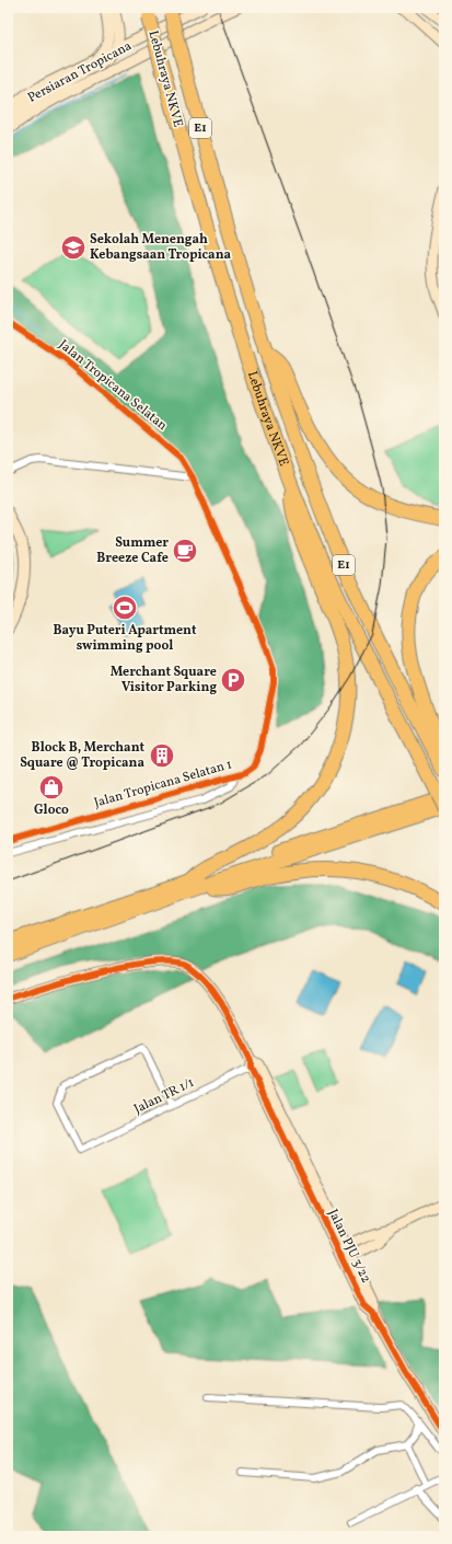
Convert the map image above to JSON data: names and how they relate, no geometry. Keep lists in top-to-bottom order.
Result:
{
  "streets": {
    "highway": ["Lebuhraya NKVE", "E1"],
    "street": [
      "Persiaran Tropicana",
      "Jalan Tropicana Selatan",
      "Jalan Tropicana Selatan 1",
      "Jalan TR 1/1",
      "Jalan PJU 3/22"
    ]
  },
  "crossings": [
    ["Jalan Tropicana Selatan", "Jalan Tropicana Selatan 1"],
    ["Jalan TR 1/1", "Jalan PJU 3/22"]
  ],
  "places": {
    "school or university": ["Sekolah Menengah Kebangsaan Tropicana"],
    "cafe": ["Summer Breeze Cafe"],
    "sports": ["Bayu Puteri Apartment swimming pool"],
    "parking": ["Merchant Square Visitor Parking"],
    "building": ["Block B, Merchant Square @ Tropicana"],
    "shop": ["Gloco"]
  }
}
